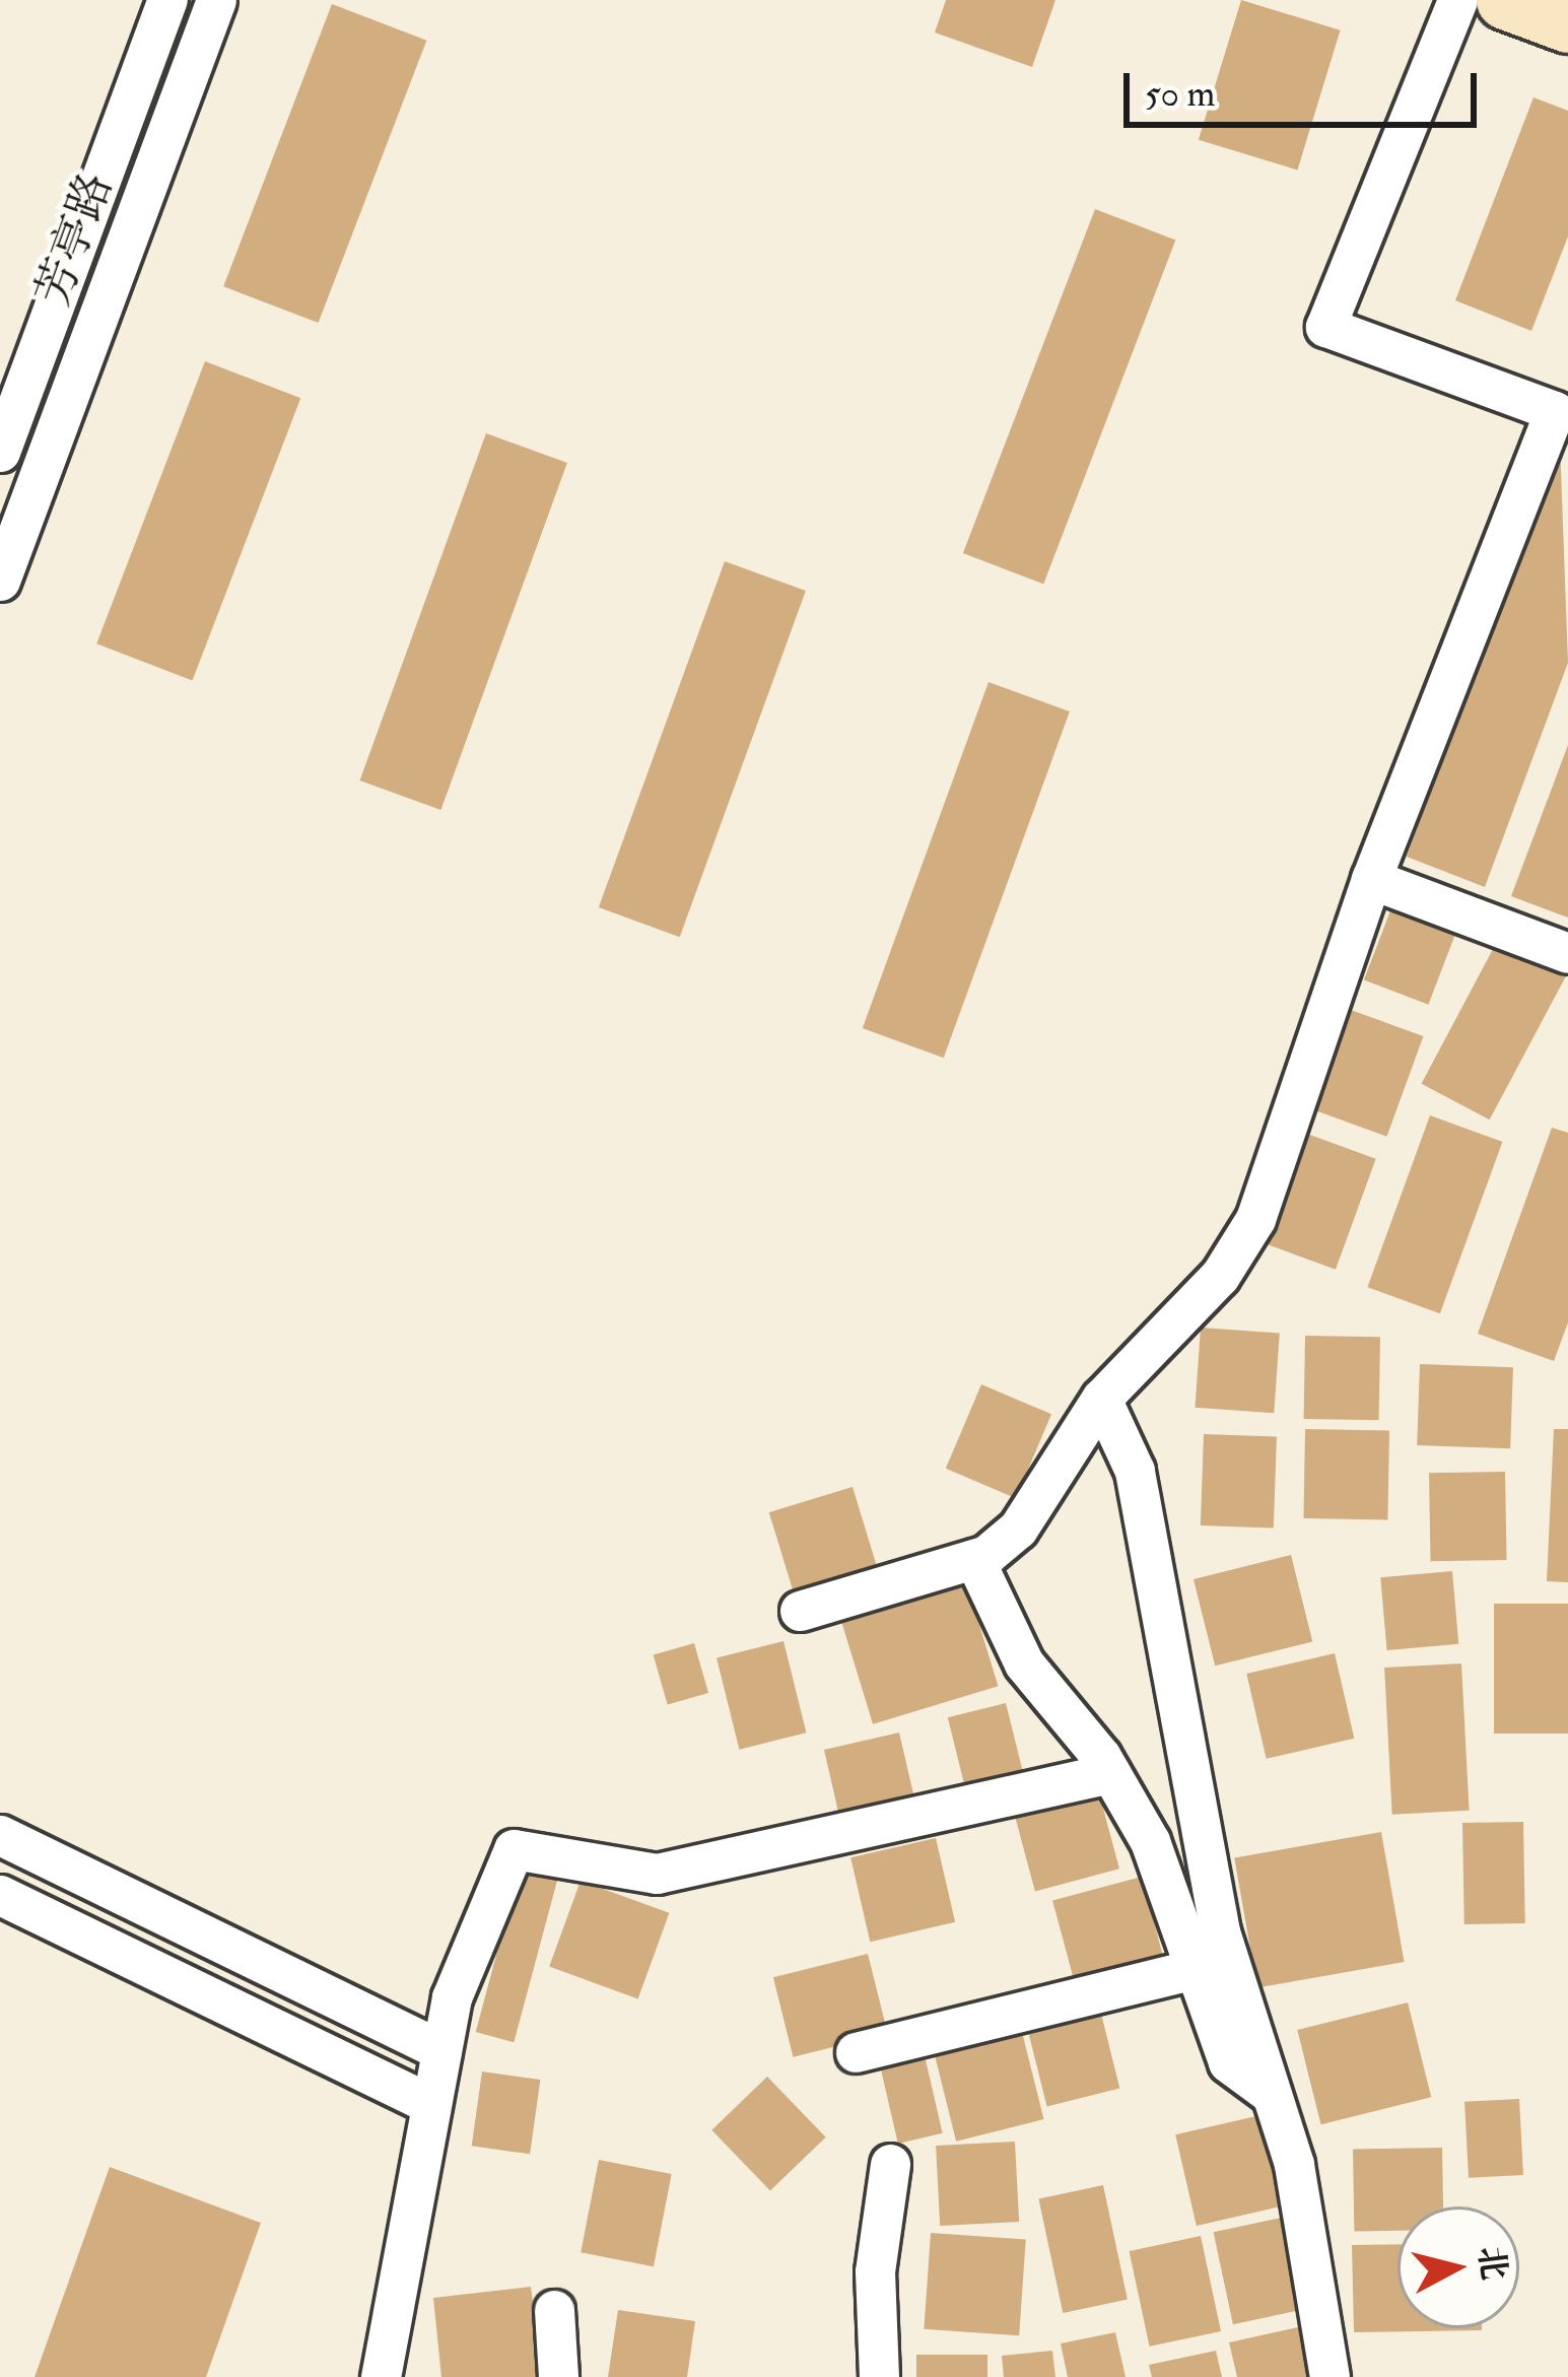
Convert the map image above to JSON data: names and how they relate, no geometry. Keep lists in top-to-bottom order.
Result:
{
  "streets": {
    "street": ["芳亭路"]
  },
  "scale_bar": "50 m",
  "north": "right"
}
